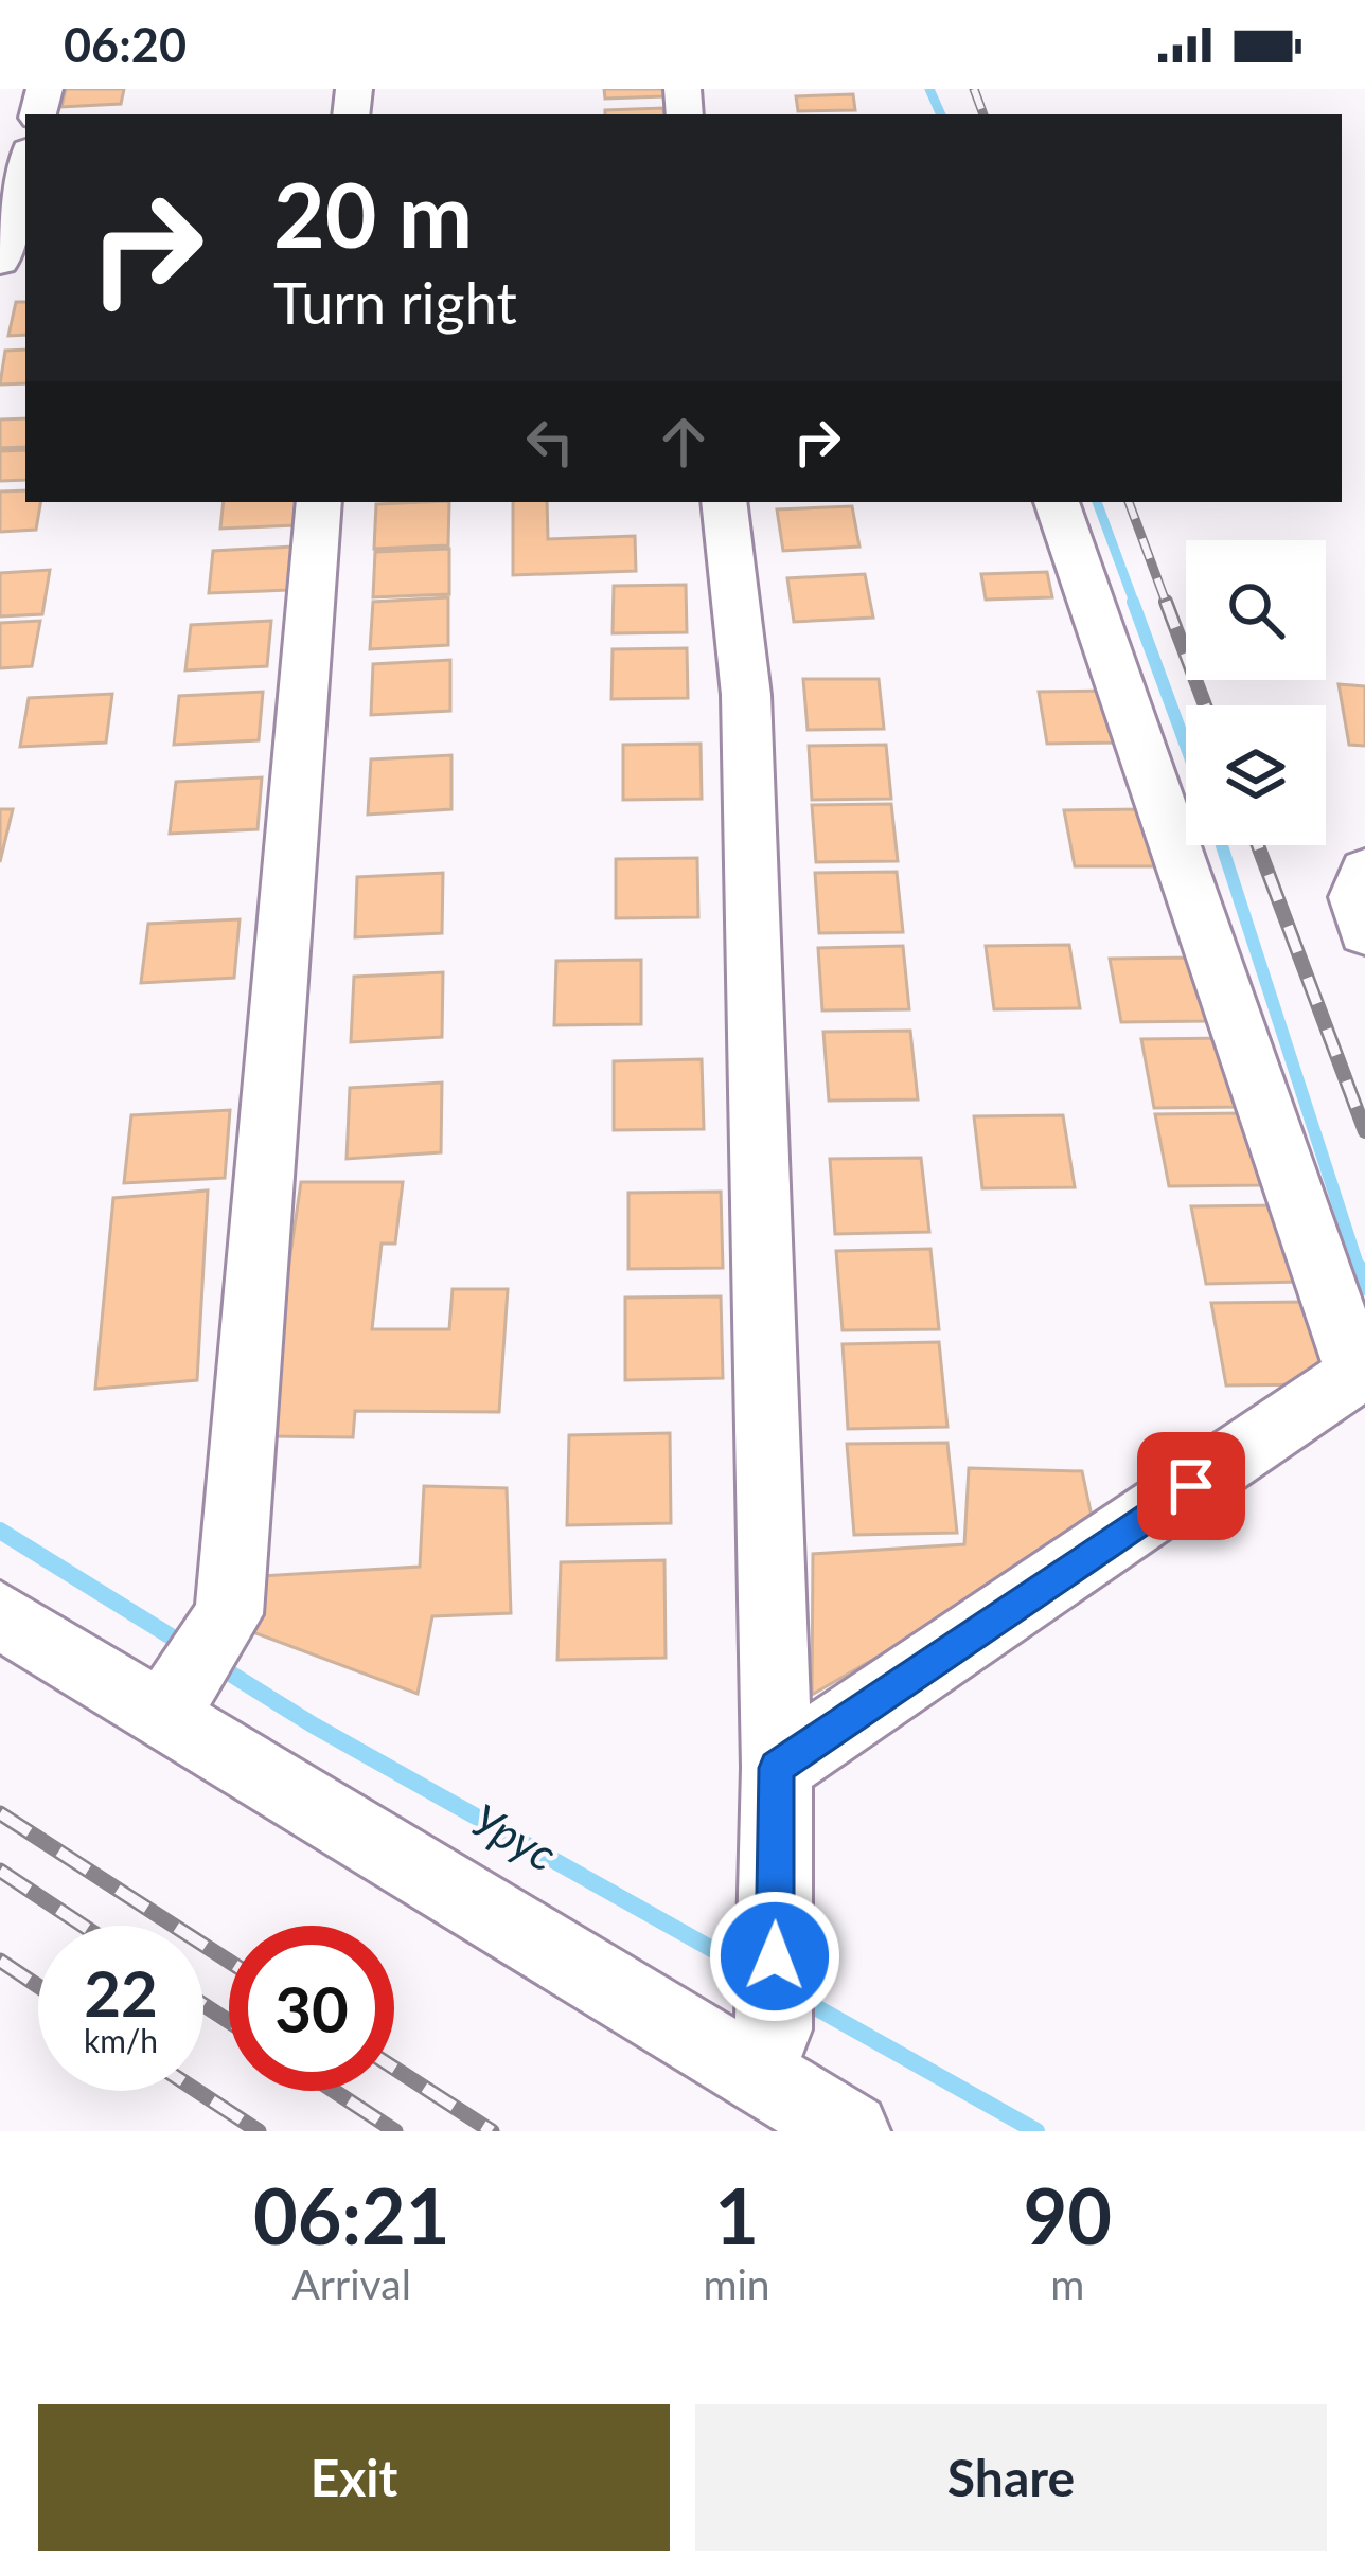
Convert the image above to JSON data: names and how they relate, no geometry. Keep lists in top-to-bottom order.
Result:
{
  "water": ["Урус"],
  "page": {
    "status": "06:20",
    "turn": ["20 m", "Turn right"],
    "speed": "22 km/h",
    "limit": "30",
    "eta": [
      "06:21",
      "Arrival",
      "1",
      "min",
      "90",
      "m"
    ],
    "buttons": ["Exit", "Share"]
  }
}
